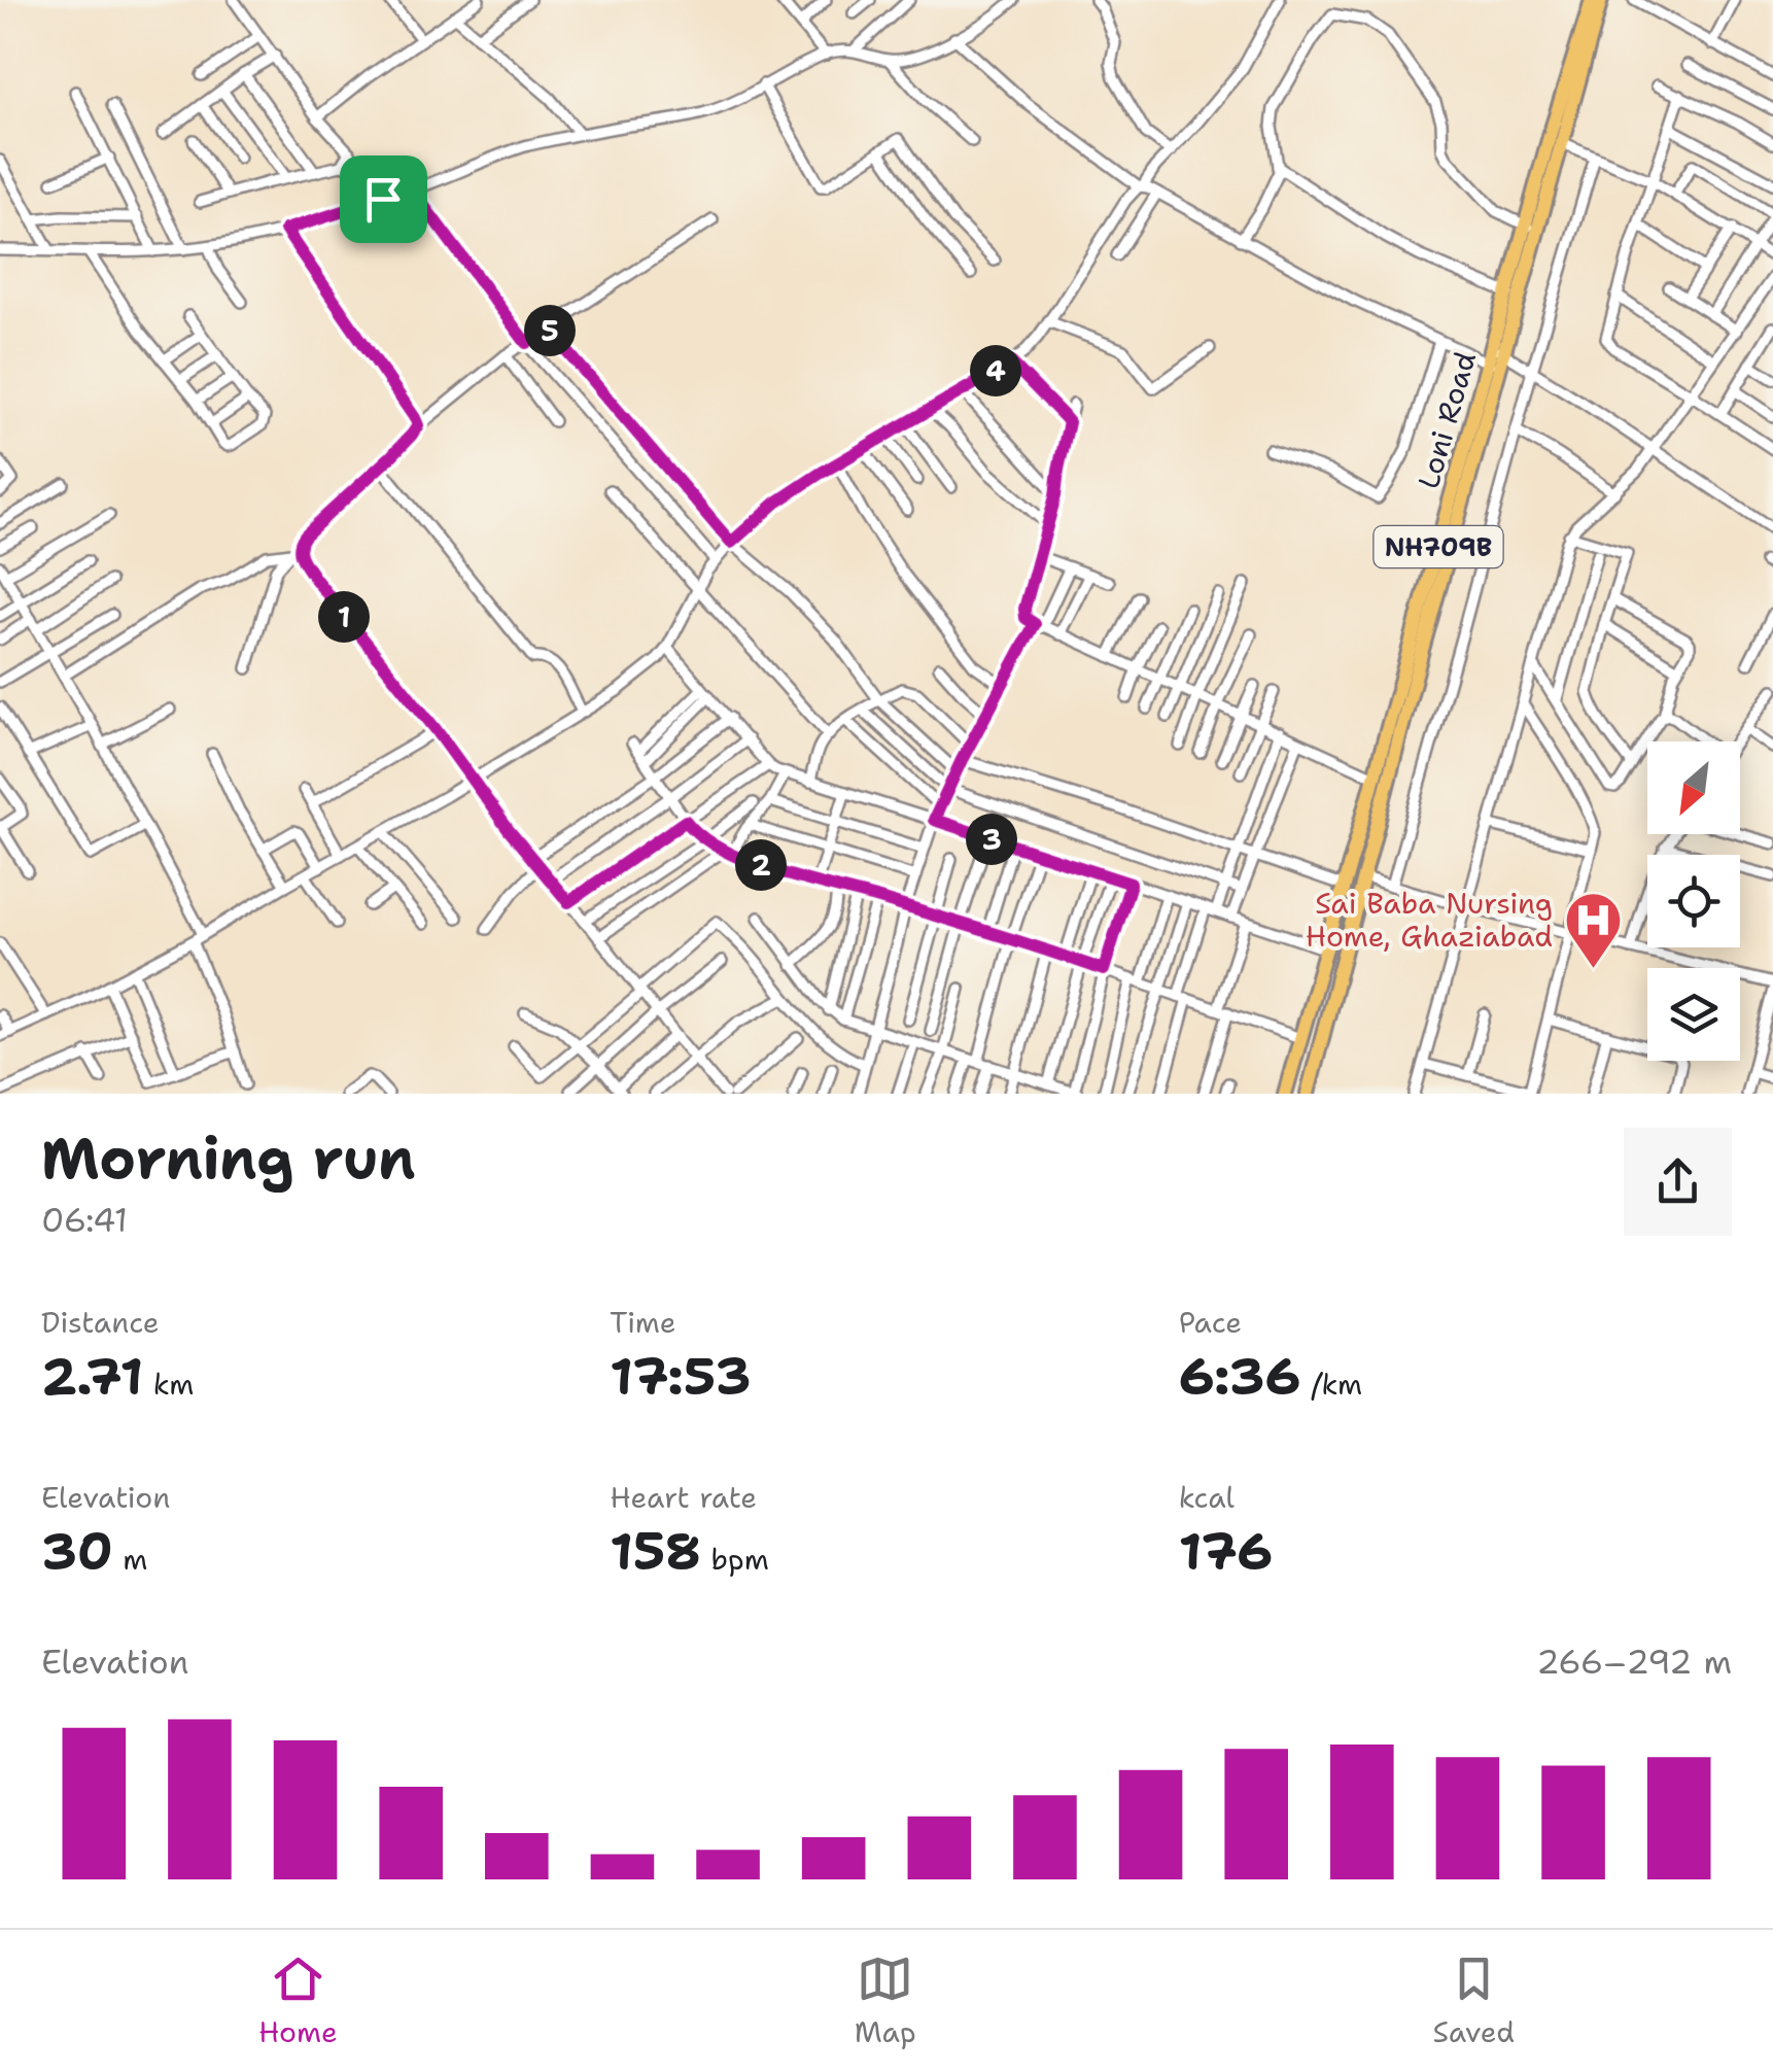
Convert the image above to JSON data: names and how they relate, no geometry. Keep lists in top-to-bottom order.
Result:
{
  "streets": {
    "highway": ["Loni Road", "NH709B"]
  },
  "places": {
    "hospital": ["Sai Baba Nursing Home, Ghaziabad"]
  },
  "north": "bottom left",
  "page": {
    "pins": [
      "5",
      "4",
      "1",
      "3",
      "2"
    ],
    "heading": ["Morning run", "06:41"],
    "stats": [
      ["Distance", "2.71 km"],
      ["Time", "17:53"],
      ["Pace", "6:36 /km"],
      ["Elevation", "30 m"],
      ["Heart rate", "158 bpm"],
      ["kcal", "176"]
    ],
    "chart": ["Elevation", "266–292 m"],
    "tabs": ["Home", "Map", "Saved"]
  }
}
